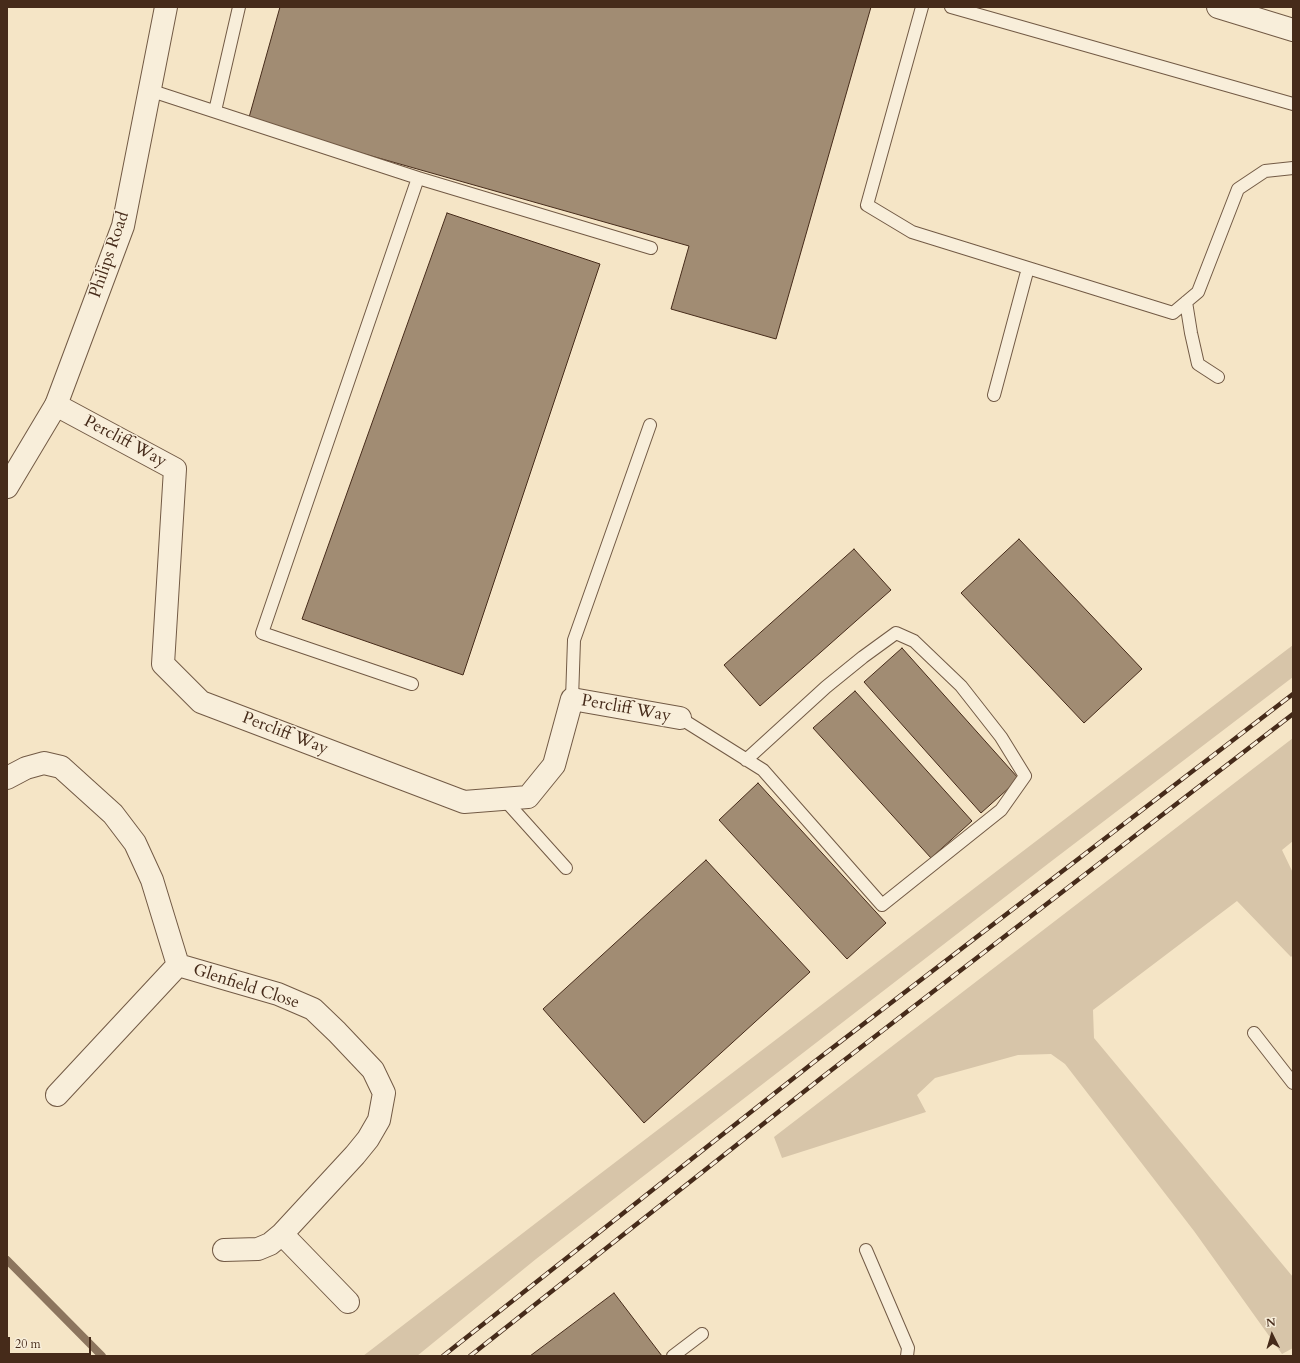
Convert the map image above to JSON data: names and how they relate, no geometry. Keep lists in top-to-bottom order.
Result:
{
  "streets": {
    "street": ["Philips Road", "Percliff Way", "Glenfield Close"]
  },
  "crossings": [
    ["Philips Road", "Percliff Way"]
  ],
  "scale_bar": "20 m",
  "north": "top"
}
